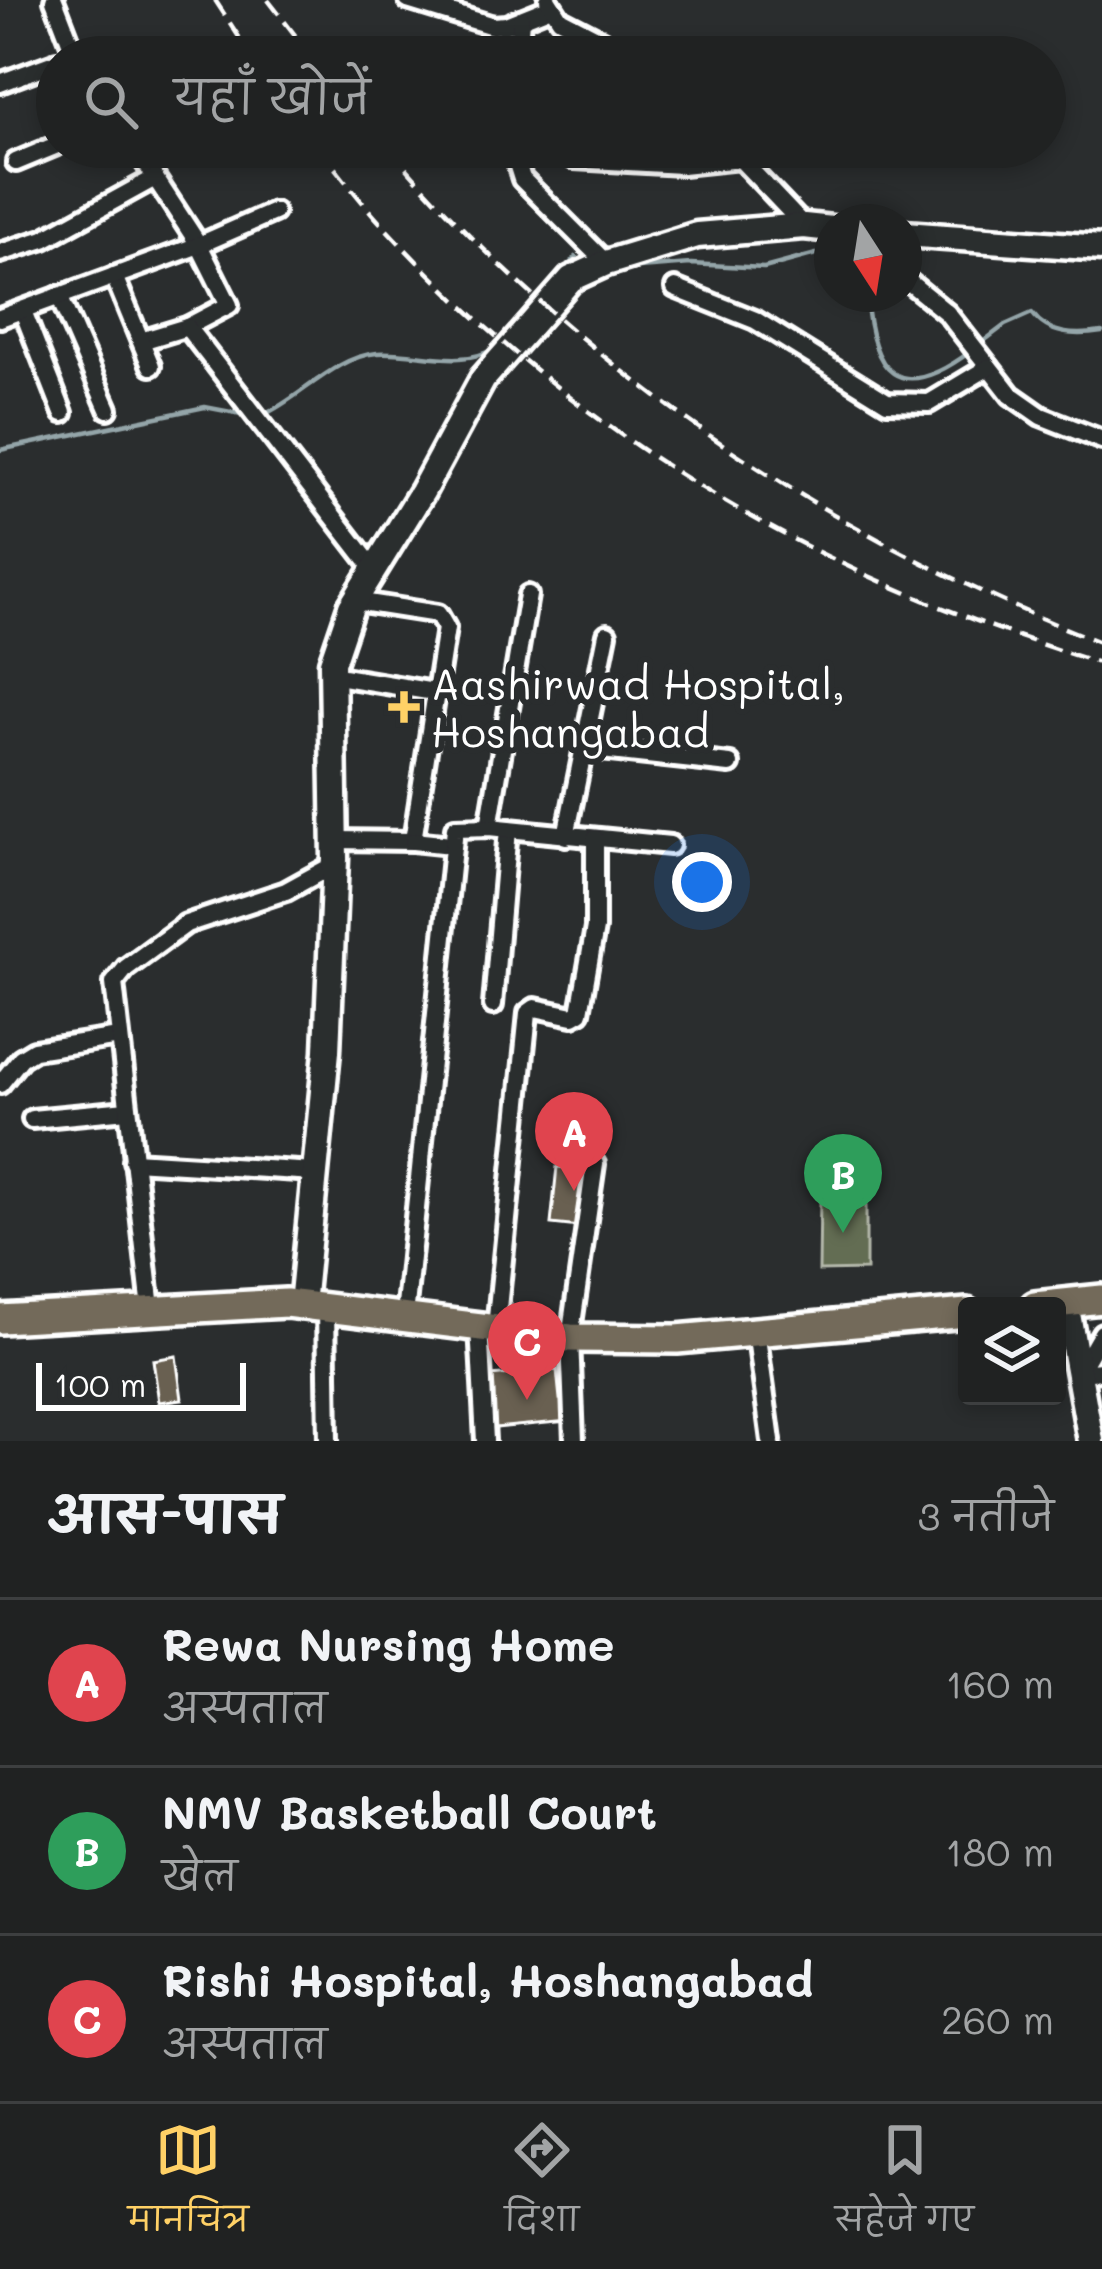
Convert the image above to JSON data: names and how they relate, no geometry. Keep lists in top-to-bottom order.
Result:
{
  "places": {
    "health": ["Aashirwad Hospital, Hoshangabad"]
  },
  "scale_bar": "100 m",
  "north": "bottom",
  "page": {
    "search": "यहाँ खोजें",
    "pins": ["A", "B", "C"],
    "scale": "100 m",
    "heading": ["आस-पास", "3 नतीजे"],
    "list": [
      {
        "mark": "A",
        "name": "Rewa Nursing Home",
        "note": "अस्पताल",
        "value": "160 m"
      },
      {
        "mark": "B",
        "name": "NMV Basketball Court",
        "note": "खेल",
        "value": "180 m"
      },
      {
        "mark": "C",
        "name": "Rishi Hospital, Hoshangabad",
        "note": "अस्पताल",
        "value": "260 m"
      }
    ],
    "nav": ["मानचित्र", "दिशा", "सहेजे गए"]
  }
}
